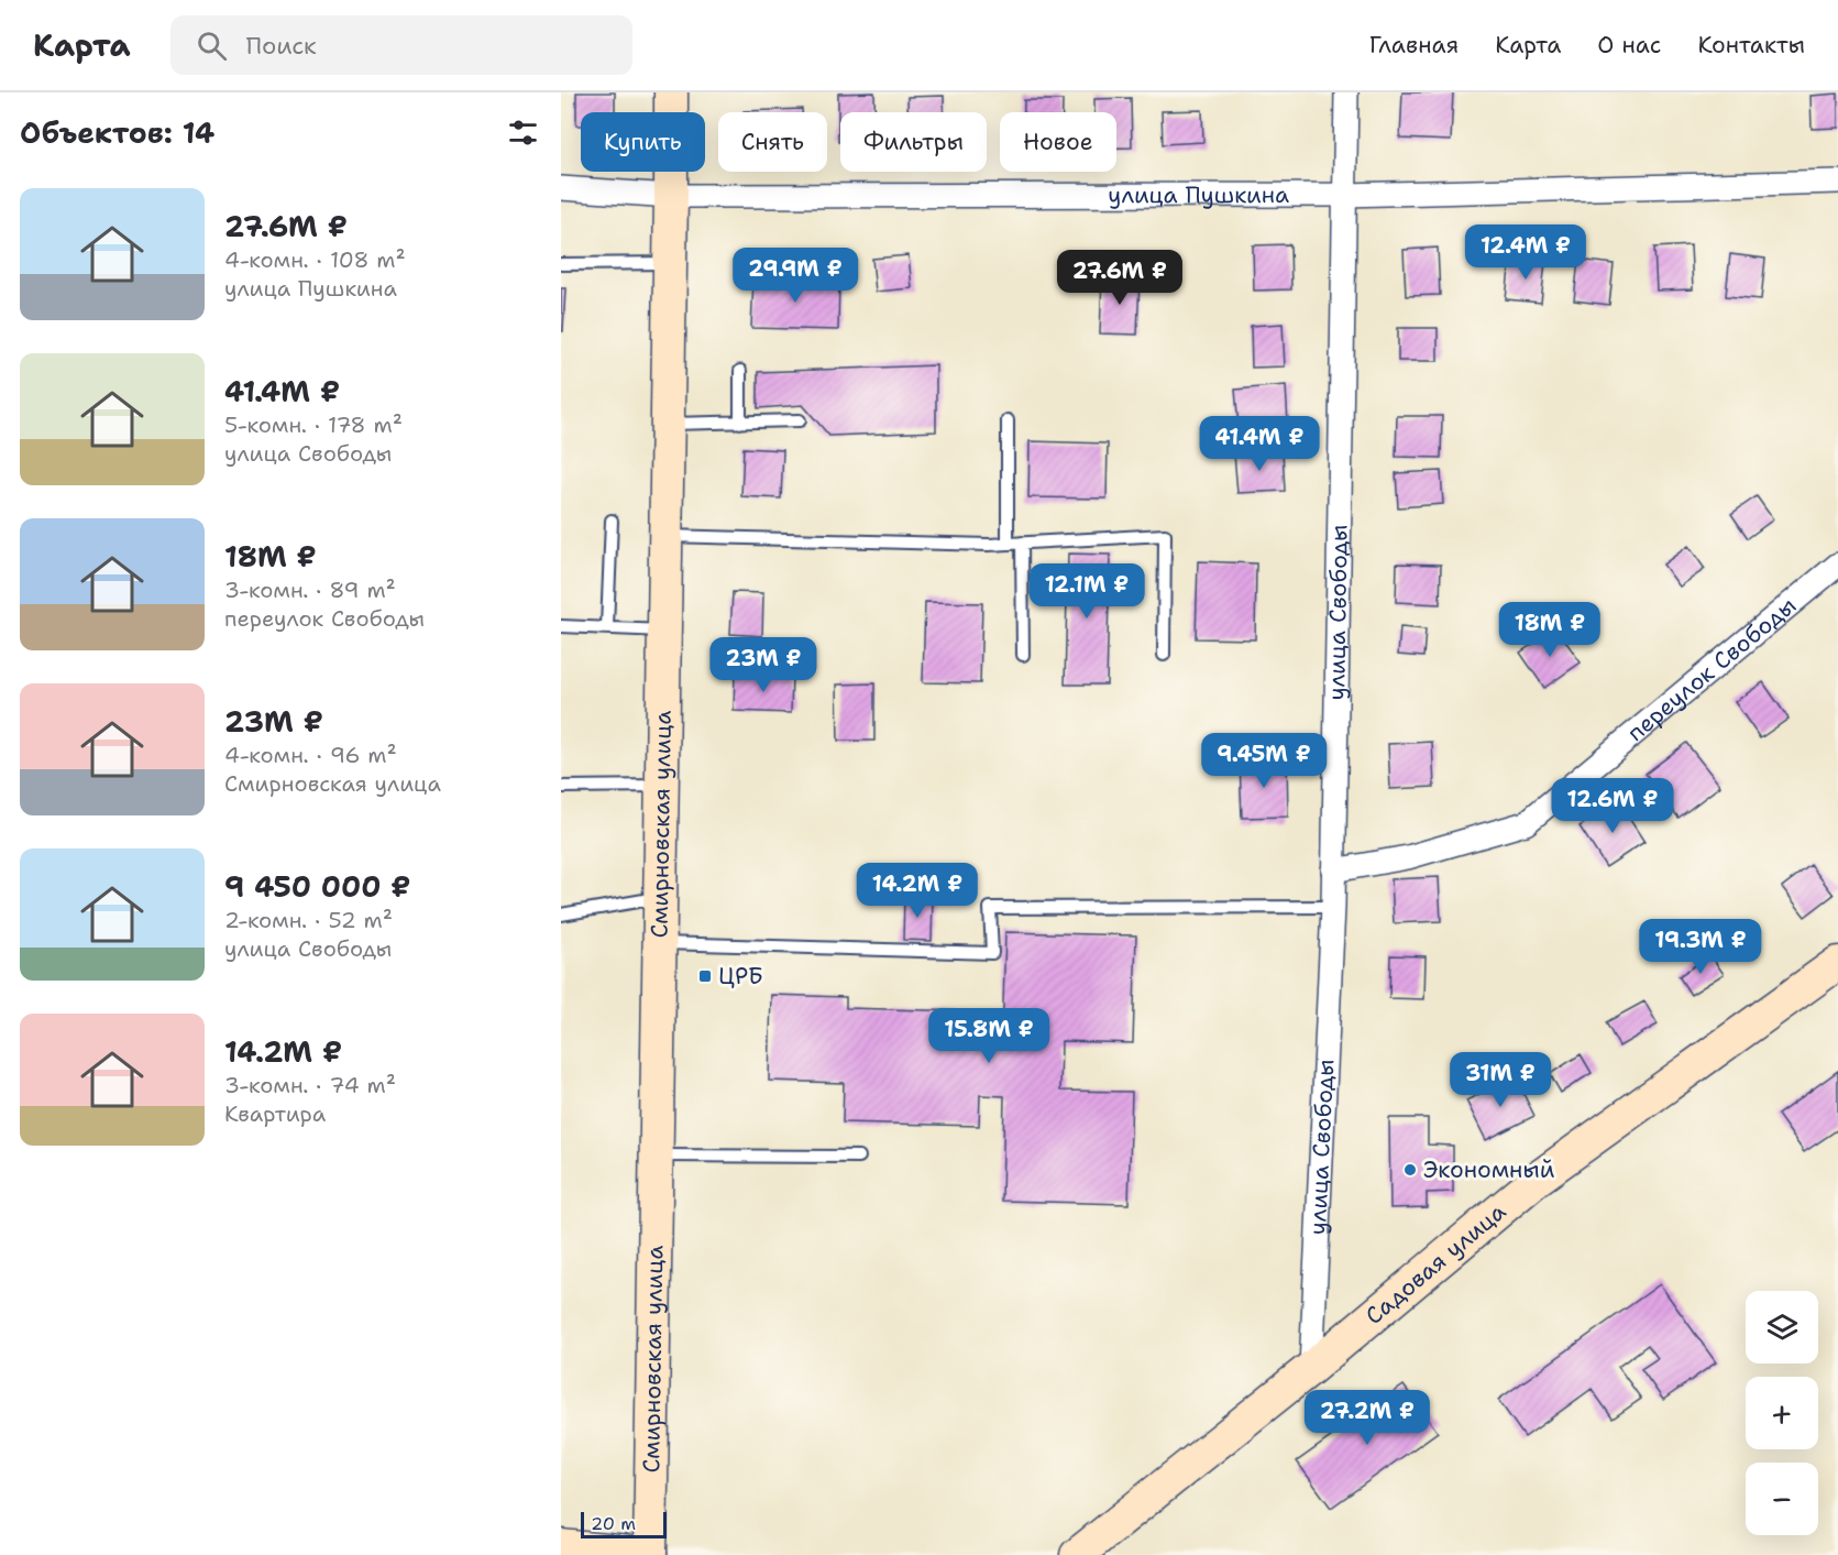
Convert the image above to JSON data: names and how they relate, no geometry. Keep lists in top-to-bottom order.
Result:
{
  "streets": {
    "street": [
      "улица Пушкина",
      "улица Свободы",
      "переулок Свободы",
      "Смирновская улица",
      "Садовая улица"
    ]
  },
  "crossings": [
    ["улица Пушкина", "улица Свободы"],
    ["улица Пушкина", "Смирновская улица"],
    ["улица Свободы", "переулок Свободы"],
    ["улица Свободы", "Садовая улица"]
  ],
  "places": {
    "transit": ["ЦРБ"],
    "other": ["Экономный"]
  },
  "scale_bar": "20 m",
  "page": {
    "header": "Карта",
    "search": "Поиск",
    "nav": [
      "Главная",
      "Карта",
      "О нас",
      "Контакты"
    ],
    "heading": "Объектов: 14",
    "chip": [
      "Купить",
      "Снять",
      "Фильтры",
      "Новое"
    ],
    "list": [
      {
        "name": "27.6M ₽",
        "note": "4-комн. · 108 m² · улица Пушкина"
      },
      {
        "name": "41.4M ₽",
        "note": "5-комн. · 178 m² · улица Свободы"
      },
      {
        "name": "18M ₽",
        "note": "3-комн. · 89 m² · переулок Свободы"
      },
      {
        "name": "23M ₽",
        "note": "4-комн. · 96 m² · Смирновская улица"
      },
      {
        "name": "9 450 000 ₽",
        "note": "2-комн. · 52 m² · улица Свободы"
      },
      {
        "name": "14.2M ₽",
        "note": "3-комн. · 74 m² · Квартира"
      }
    ],
    "price": [
      "12.4M ₽",
      "29.9M ₽",
      "27.6M ₽",
      "41.4M ₽",
      "12.1M ₽",
      "18M ₽",
      "23M ₽",
      "9.45M ₽",
      "12.6M ₽",
      "14.2M ₽",
      "19.3M ₽",
      "15.8M ₽",
      "31M ₽",
      "27.2M ₽"
    ],
    "map_buttons": ["+", "−"],
    "scale": "20 m"
  }
}
